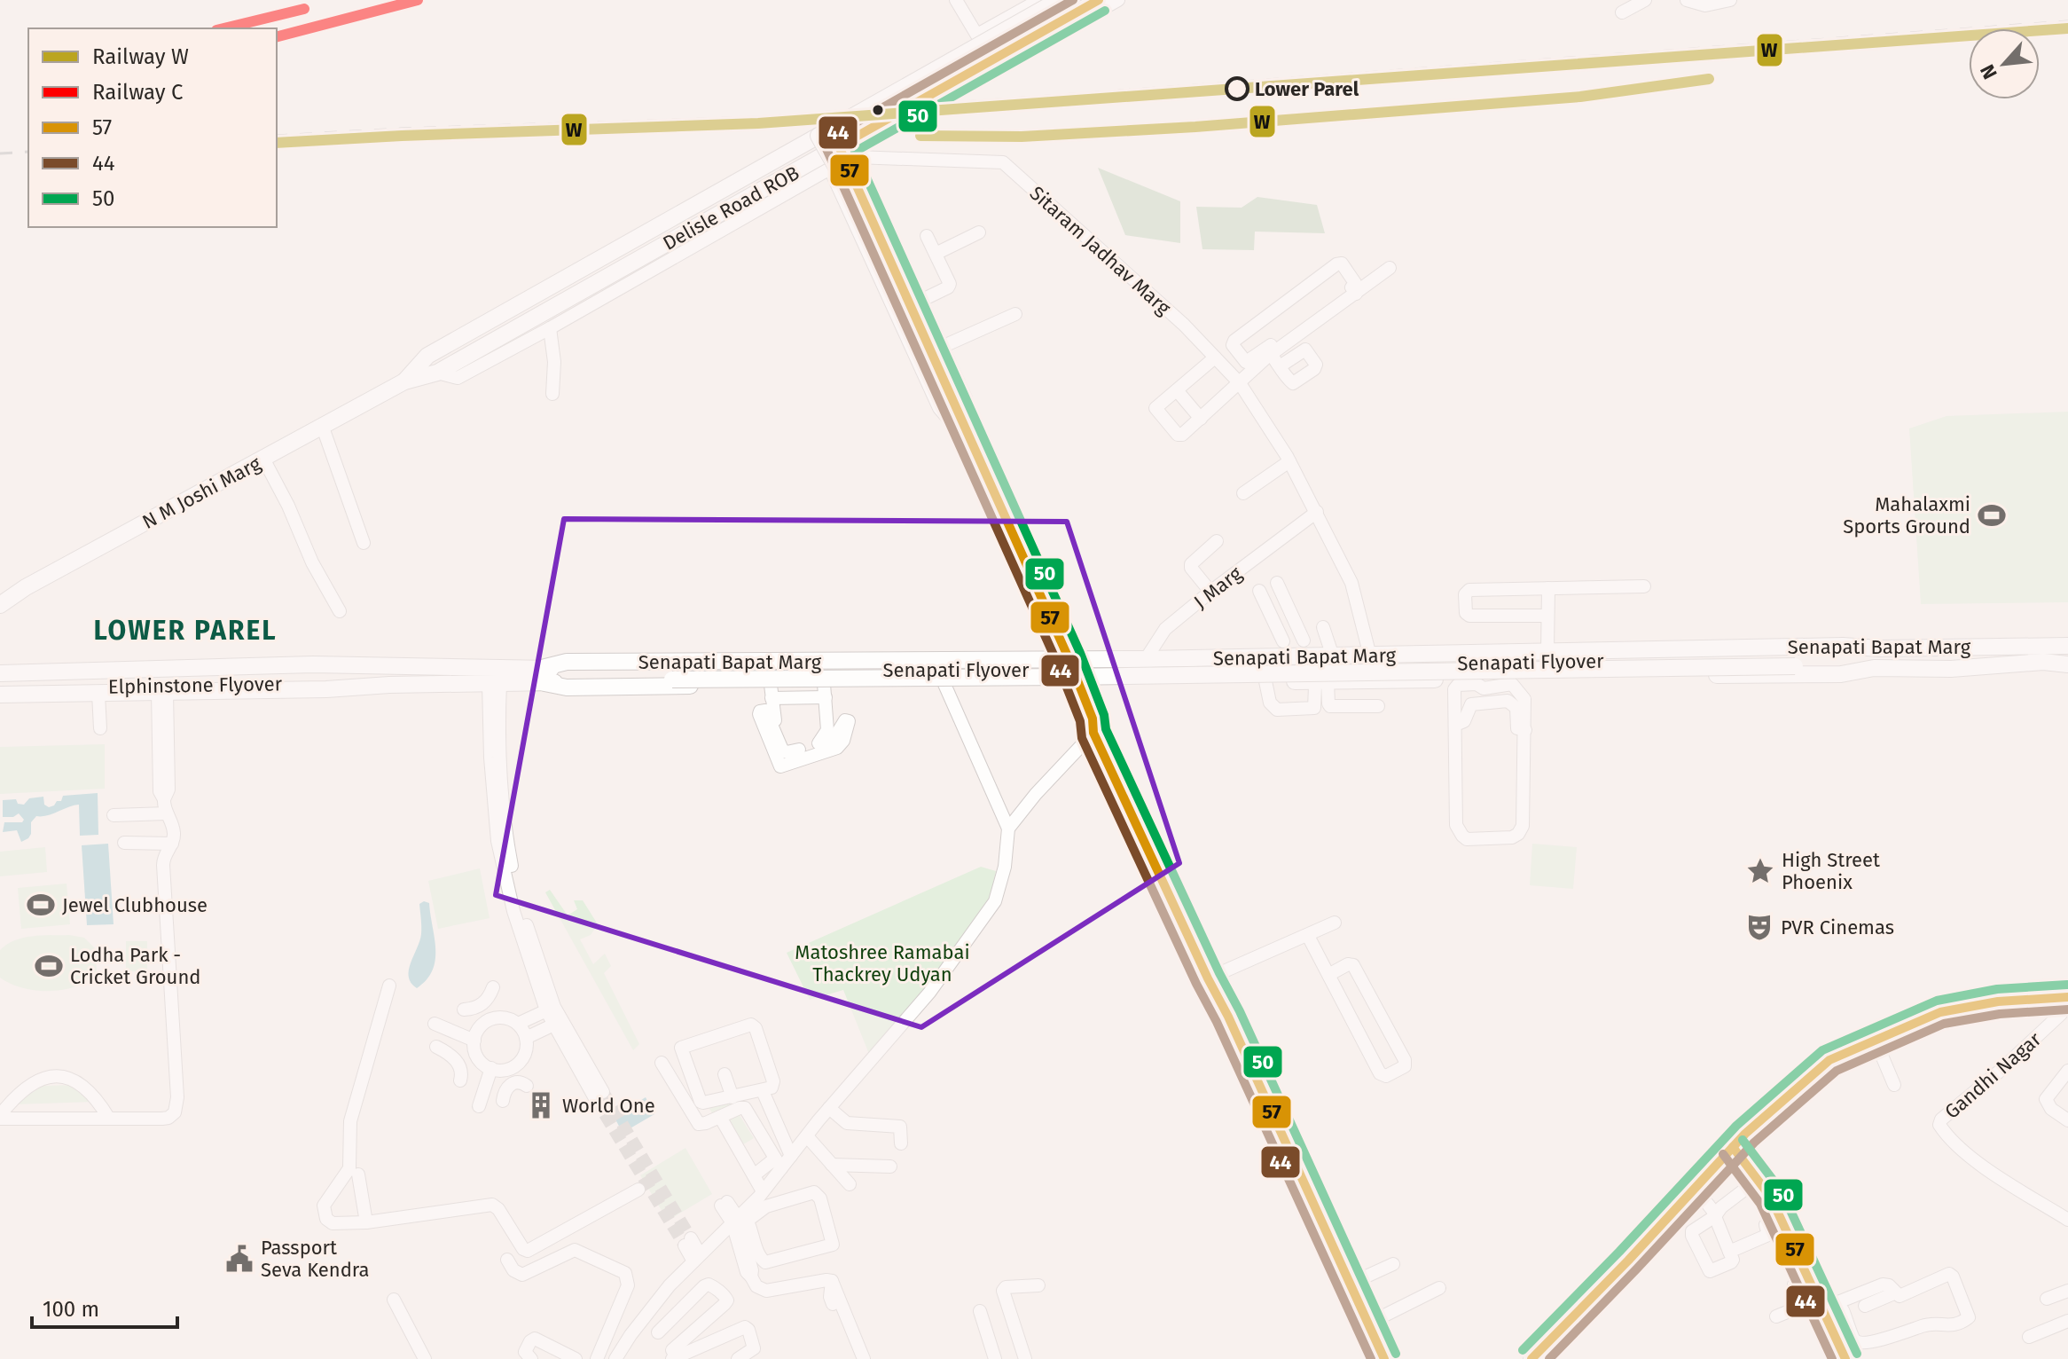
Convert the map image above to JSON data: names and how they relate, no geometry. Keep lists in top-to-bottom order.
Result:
{
  "streets": {
    "main road": [
      "Delisle Road ROB",
      "N M Joshi Marg",
      "Senapati Bapat Marg",
      "Senapati Flyover",
      "Elphinstone Flyover"
    ],
    "street": ["Sitaram Jadhav Marg", "J Marg", "Gandhi Nagar"]
  },
  "crossings": [
    ["Delisle Road ROB", "N M Joshi Marg"],
    ["Sitaram Jadhav Marg", "J Marg"],
    ["Sitaram Jadhav Marg", "Senapati Bapat Marg"],
    ["J Marg", "Senapati Bapat Marg"],
    ["Senapati Bapat Marg", "Senapati Flyover"]
  ],
  "districts": ["LOWER PAREL"],
  "parks": ["Matoshree Ramabai Thackrey Udyan"],
  "places": {
    "other": ["Lower Parel"],
    "sports": ["Mahalaxmi Sports Ground", "Jewel Clubhouse", "Lodha Park - Cricket Ground"],
    "place": ["High Street Phoenix"],
    "theatre": ["PVR Cinemas"],
    "building": ["World One"],
    "public building": ["Passport Seva Kendra"]
  },
  "lines": [
    "rail line C",
    "transit line 57",
    "transit line 44",
    "transit line 50",
    "rail line W"
  ],
  "legend": [
    "Railway W",
    "Railway C",
    "57",
    "44",
    "50"
  ],
  "scale_bar": "100 m",
  "north": "bottom left"
}
